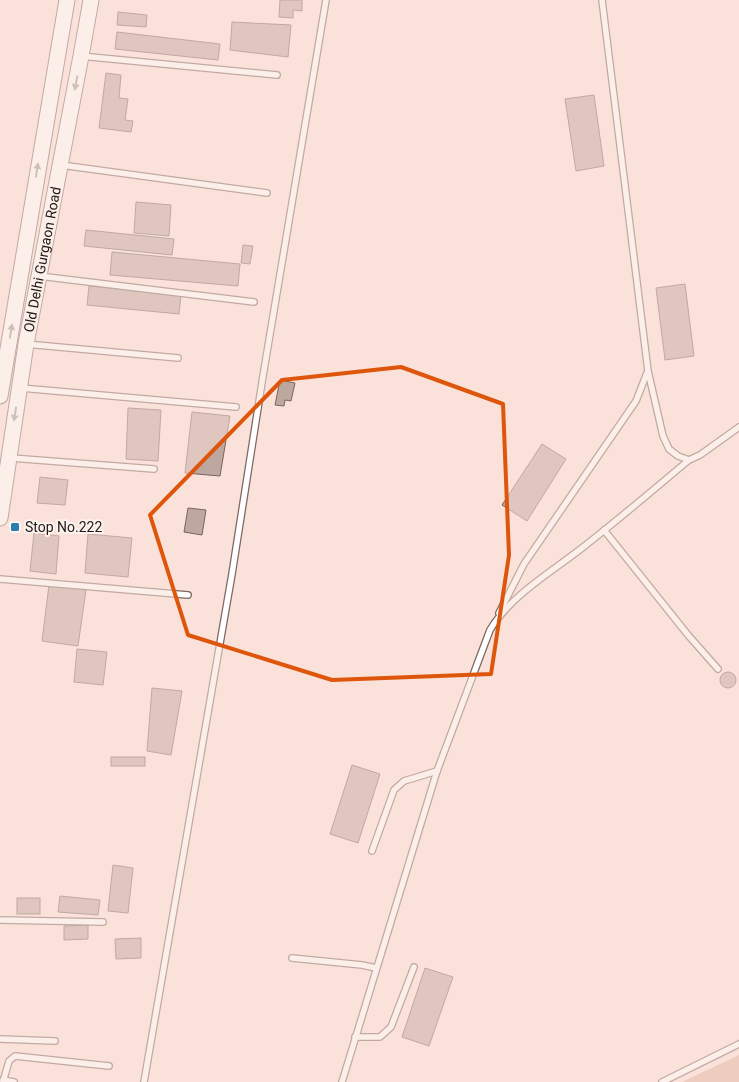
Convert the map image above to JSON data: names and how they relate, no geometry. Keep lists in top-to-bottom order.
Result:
{
  "streets": {
    "main road": ["Old Delhi Gurgaon Road"]
  },
  "places": {
    "transit": ["Stop No.222"]
  }
}
